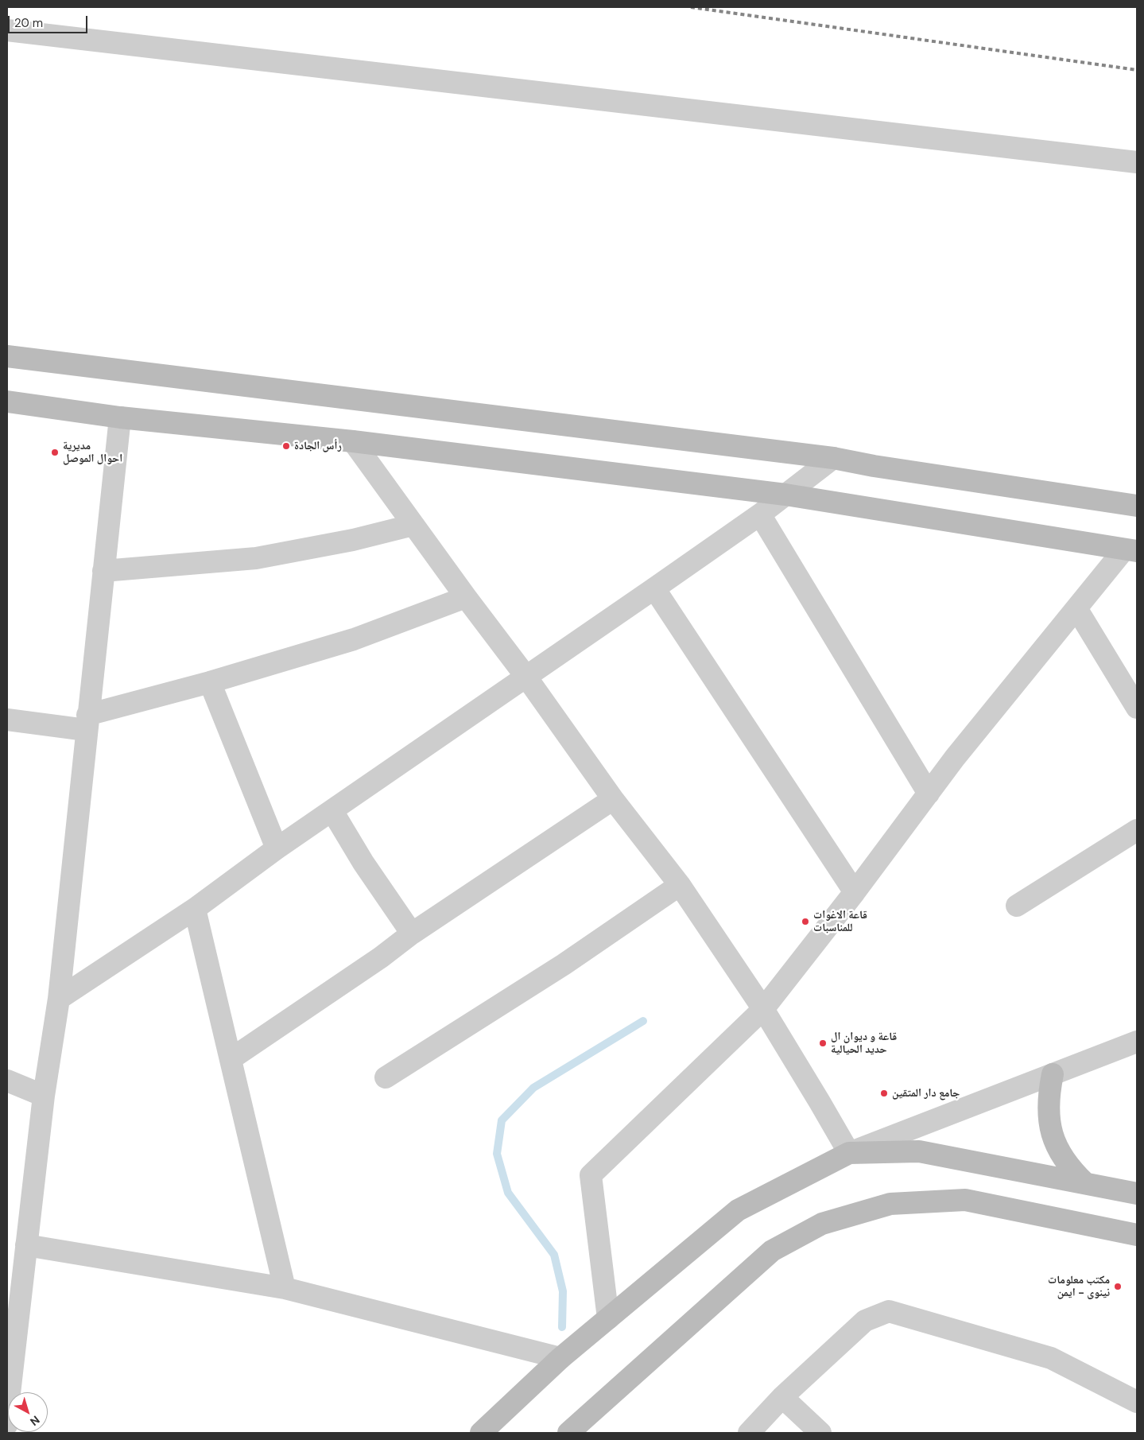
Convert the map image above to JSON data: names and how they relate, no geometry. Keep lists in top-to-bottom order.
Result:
{
  "places": [
    "رأس الجادة",
    "مديرية احوال الموصل",
    "قاعة الاغوات للمناسبات",
    "قاعة و ديوان ال حديد الحيالية",
    "جامع دار المتقين",
    "مكتب معلومات نينوى - ايمن"
  ],
  "scale_bar": "20 m",
  "north": "bottom right"
}
